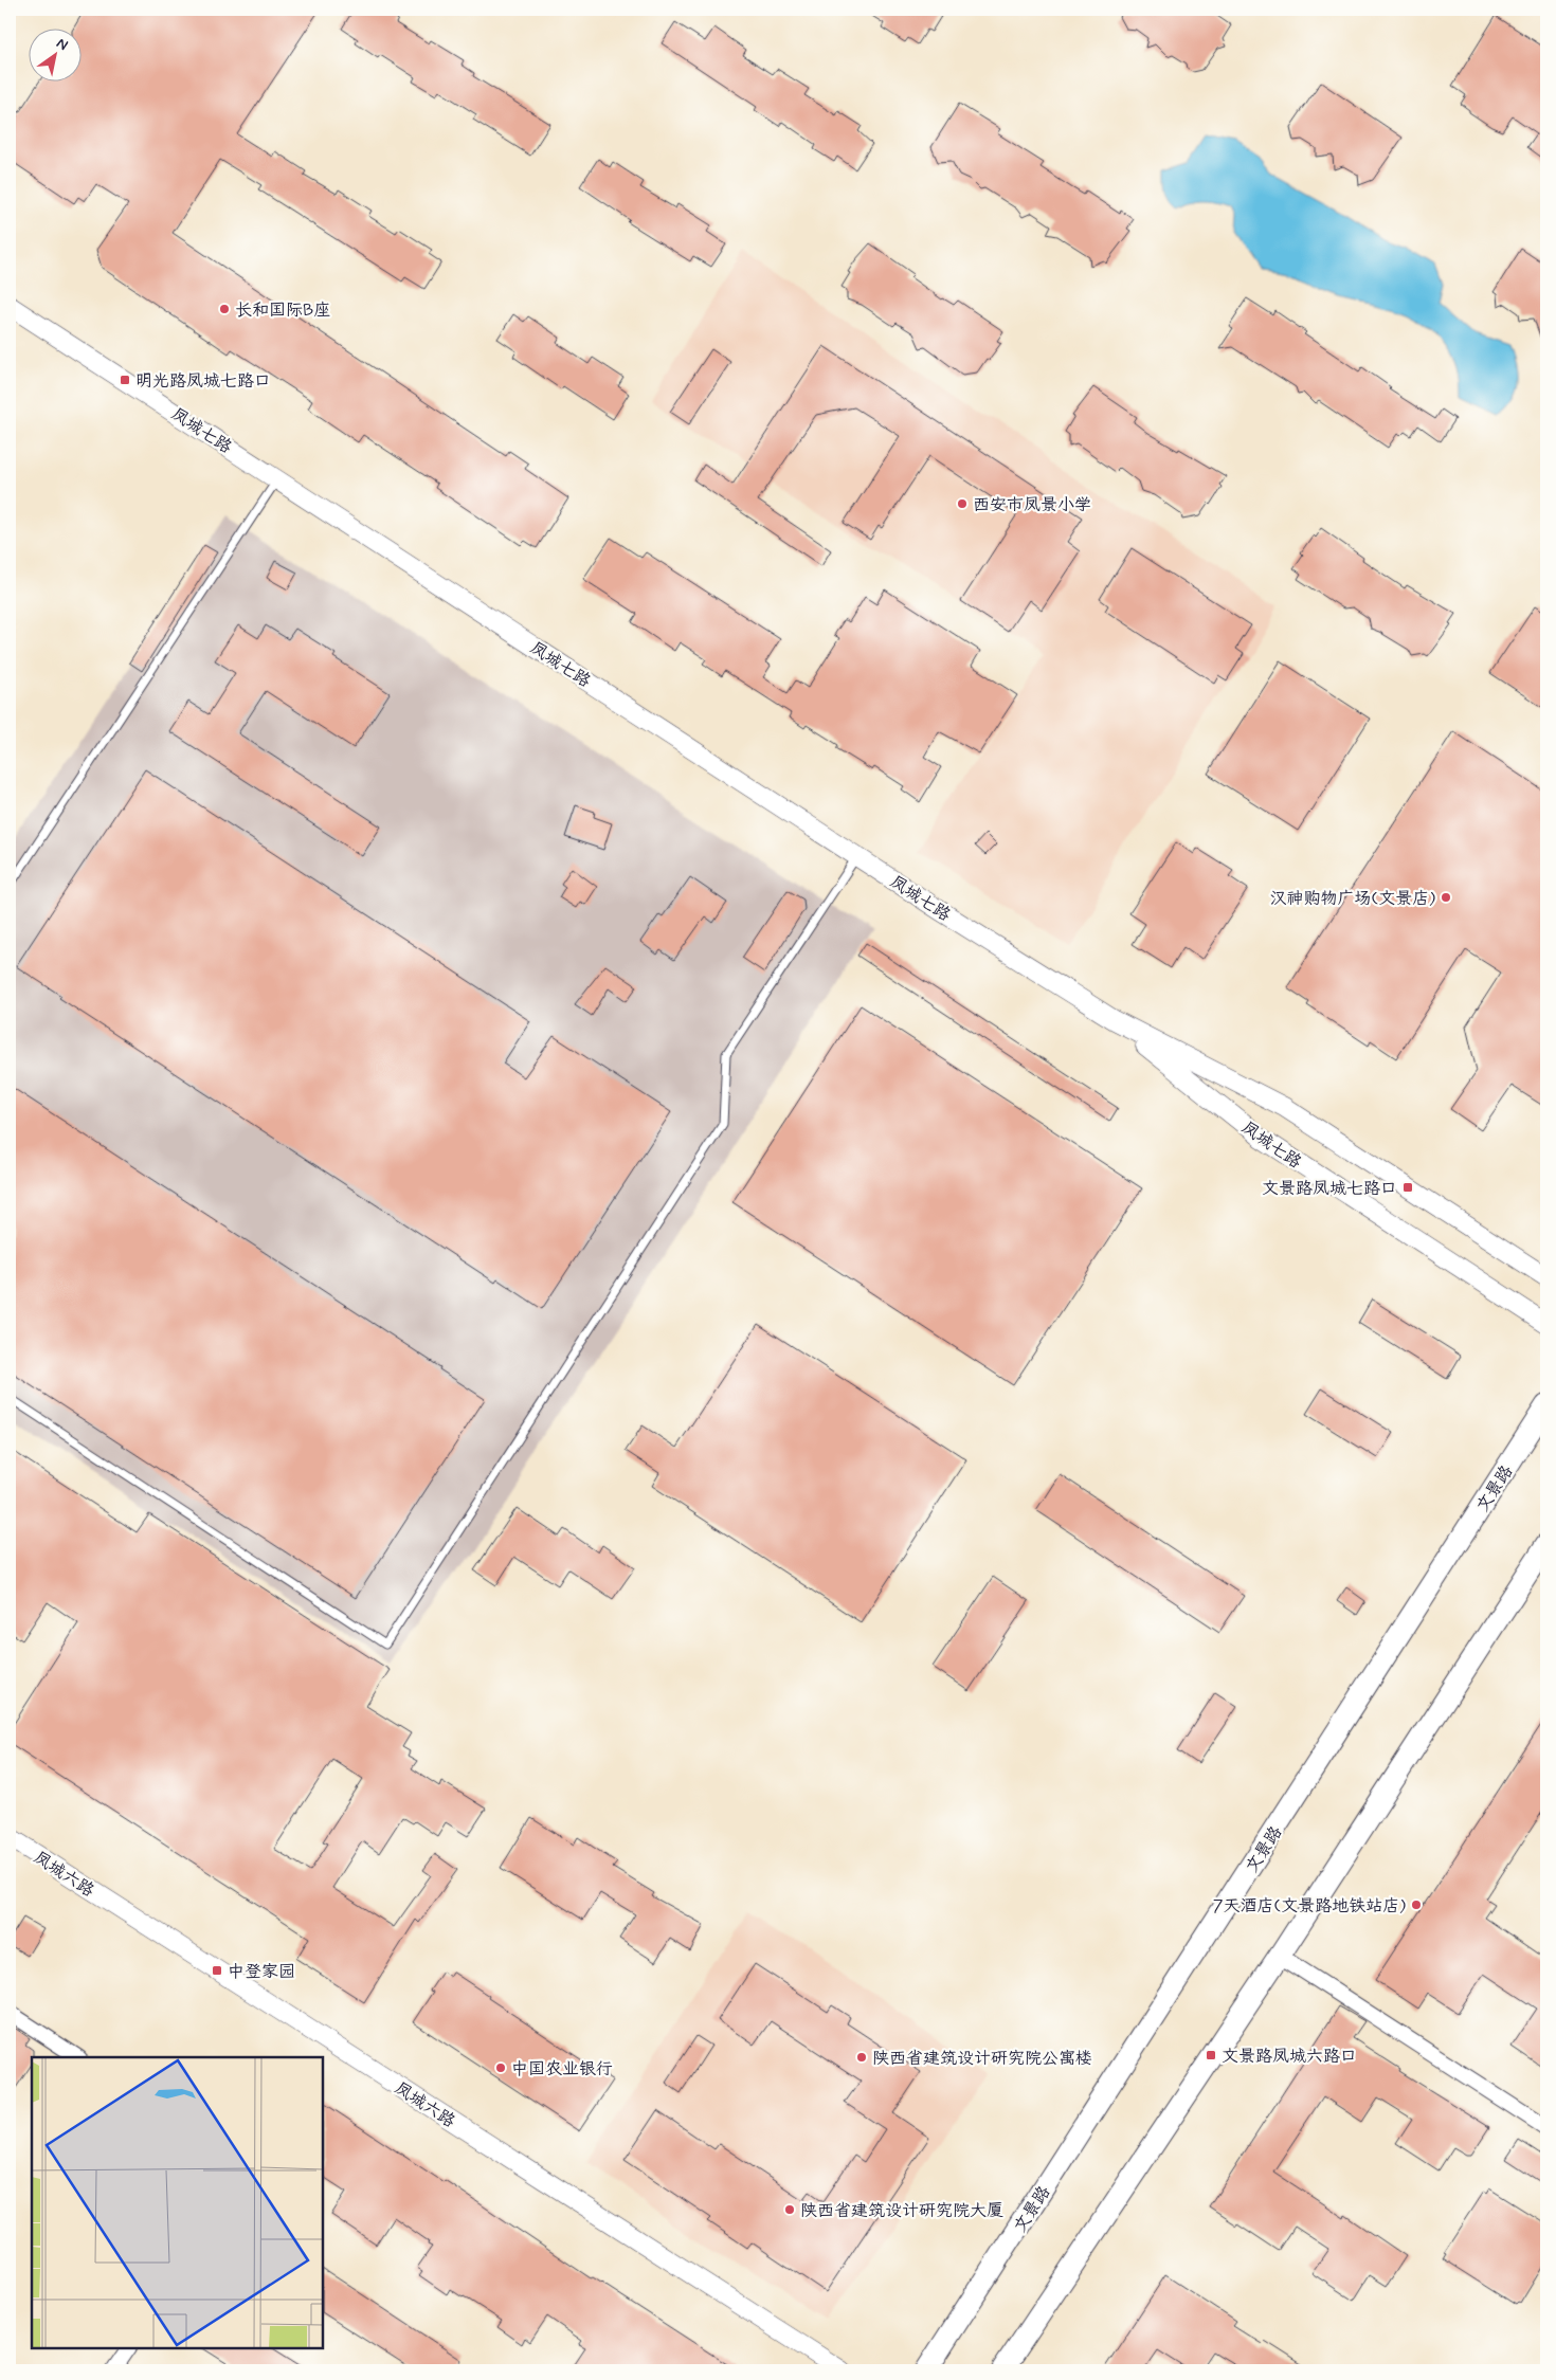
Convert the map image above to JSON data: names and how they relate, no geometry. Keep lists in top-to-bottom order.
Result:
{
  "streets": {
    "main road": ["文景路"],
    "street": ["凤城七路", "凤城六路"]
  },
  "places": {
    "other": [
      "长和国际B座",
      "西安市凤景小学",
      "汉神购物广场(文景店)",
      "7天酒店(文景路地铁站店)",
      "陕西省建筑设计研究院公寓楼",
      "中国农业银行",
      "陕西省建筑设计研究院大厦"
    ],
    "transit": [
      "明光路凤城七路口",
      "文景路凤城七路口",
      "中登家园",
      "文景路凤城六路口"
    ]
  },
  "north": "top right"
}
